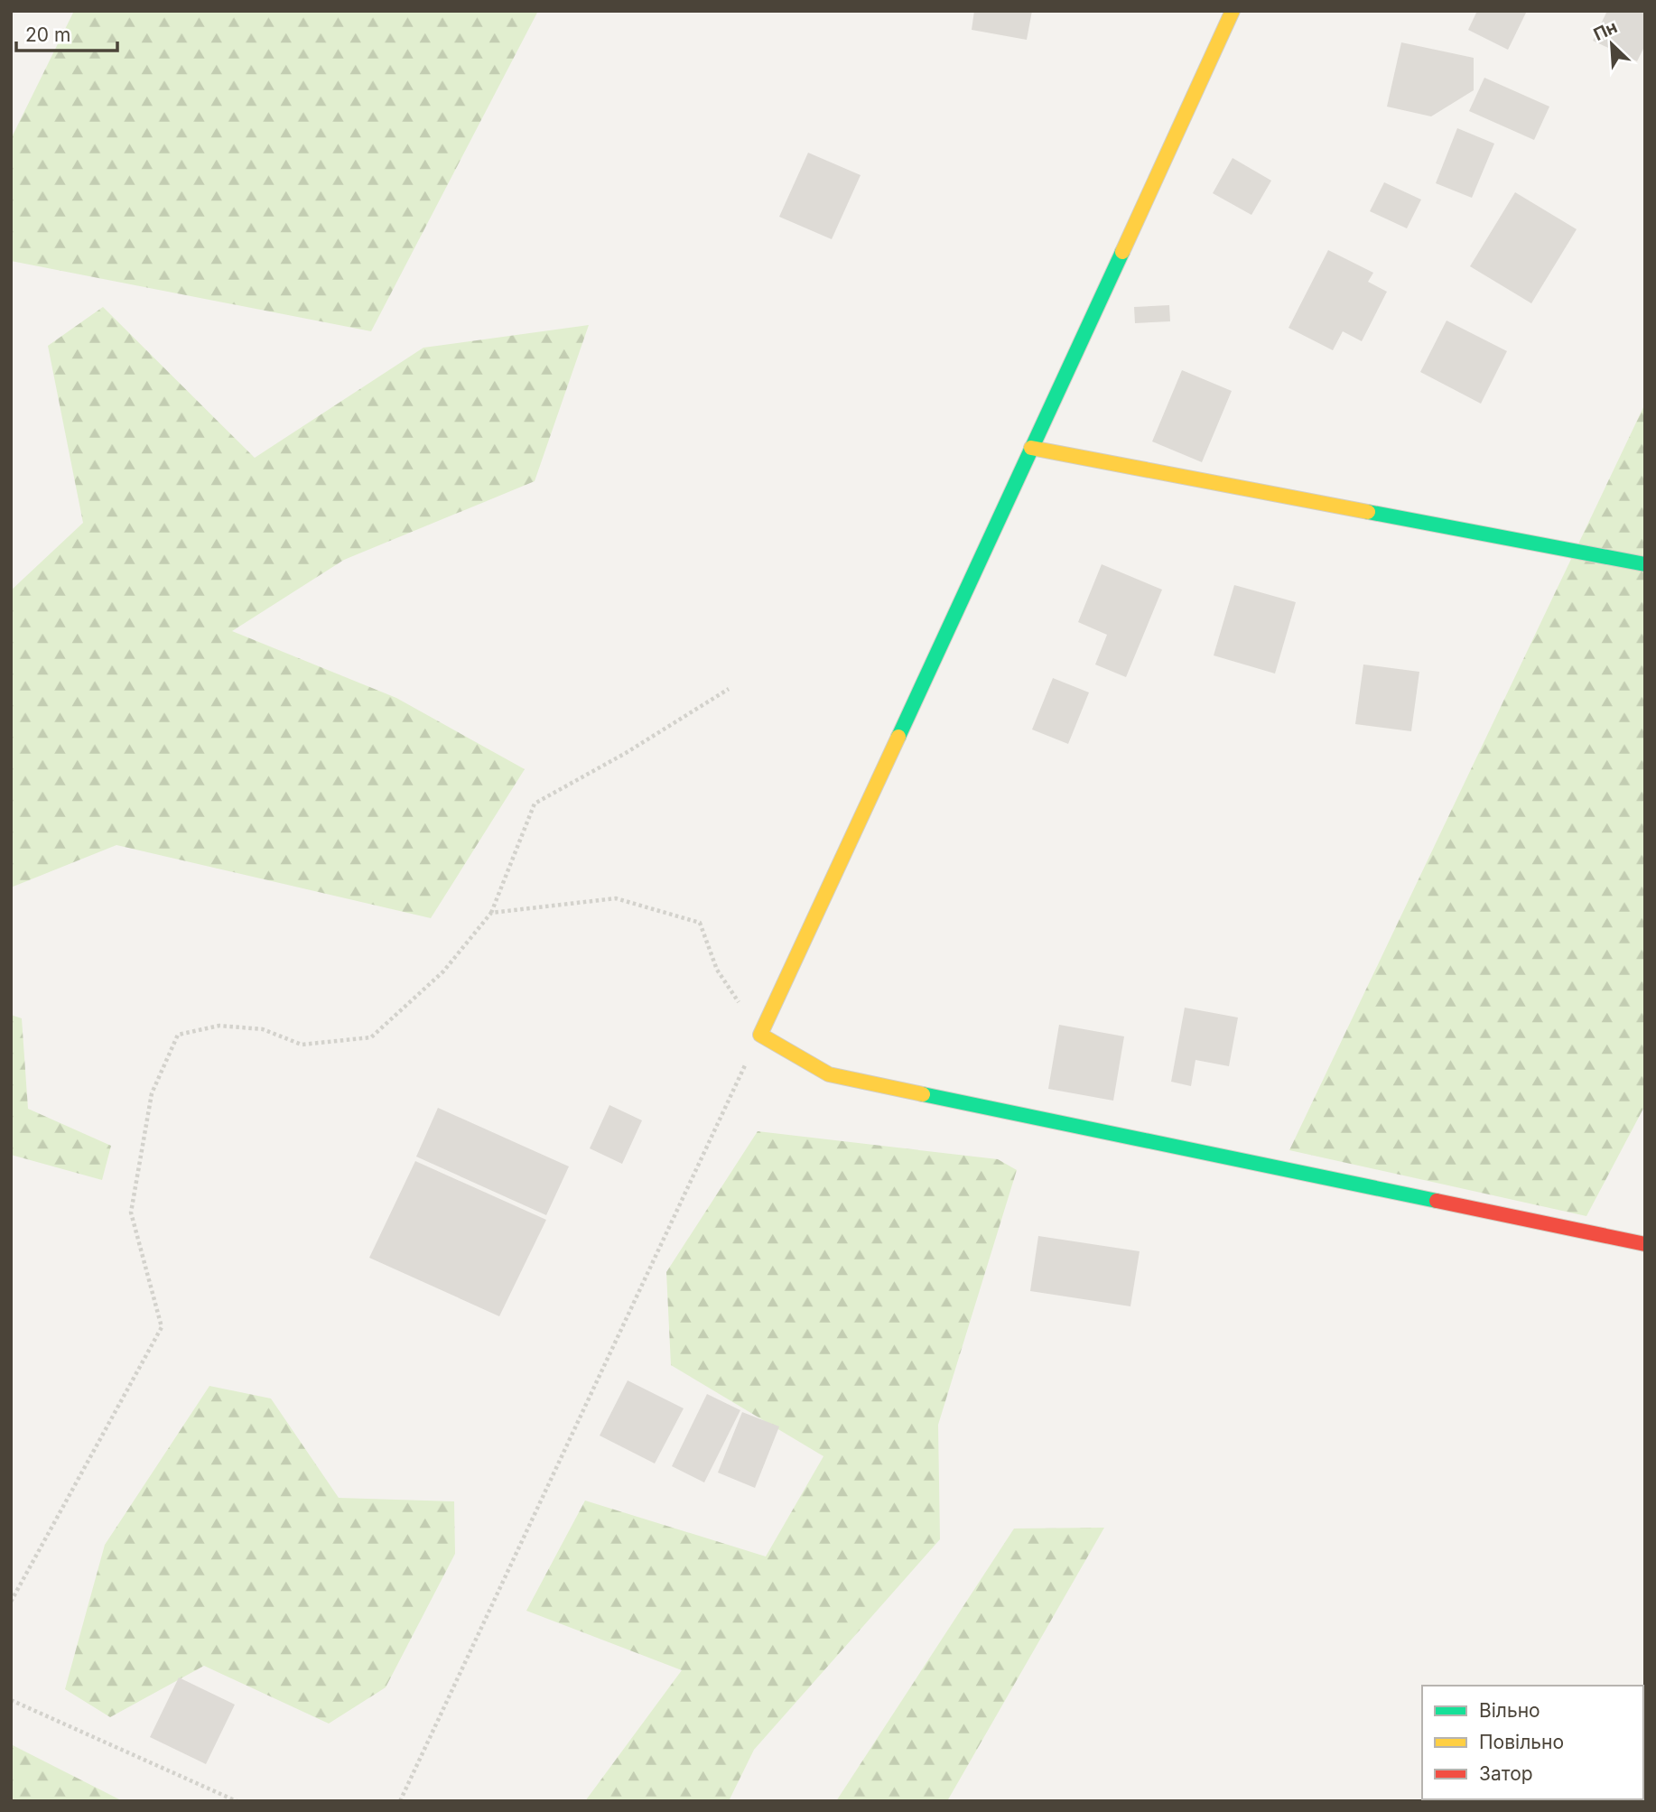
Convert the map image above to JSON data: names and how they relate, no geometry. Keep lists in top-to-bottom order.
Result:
{
  "legend": ["Вільно", "Повільно", "Затор"],
  "scale_bar": "20 m",
  "north": "top left"
}
